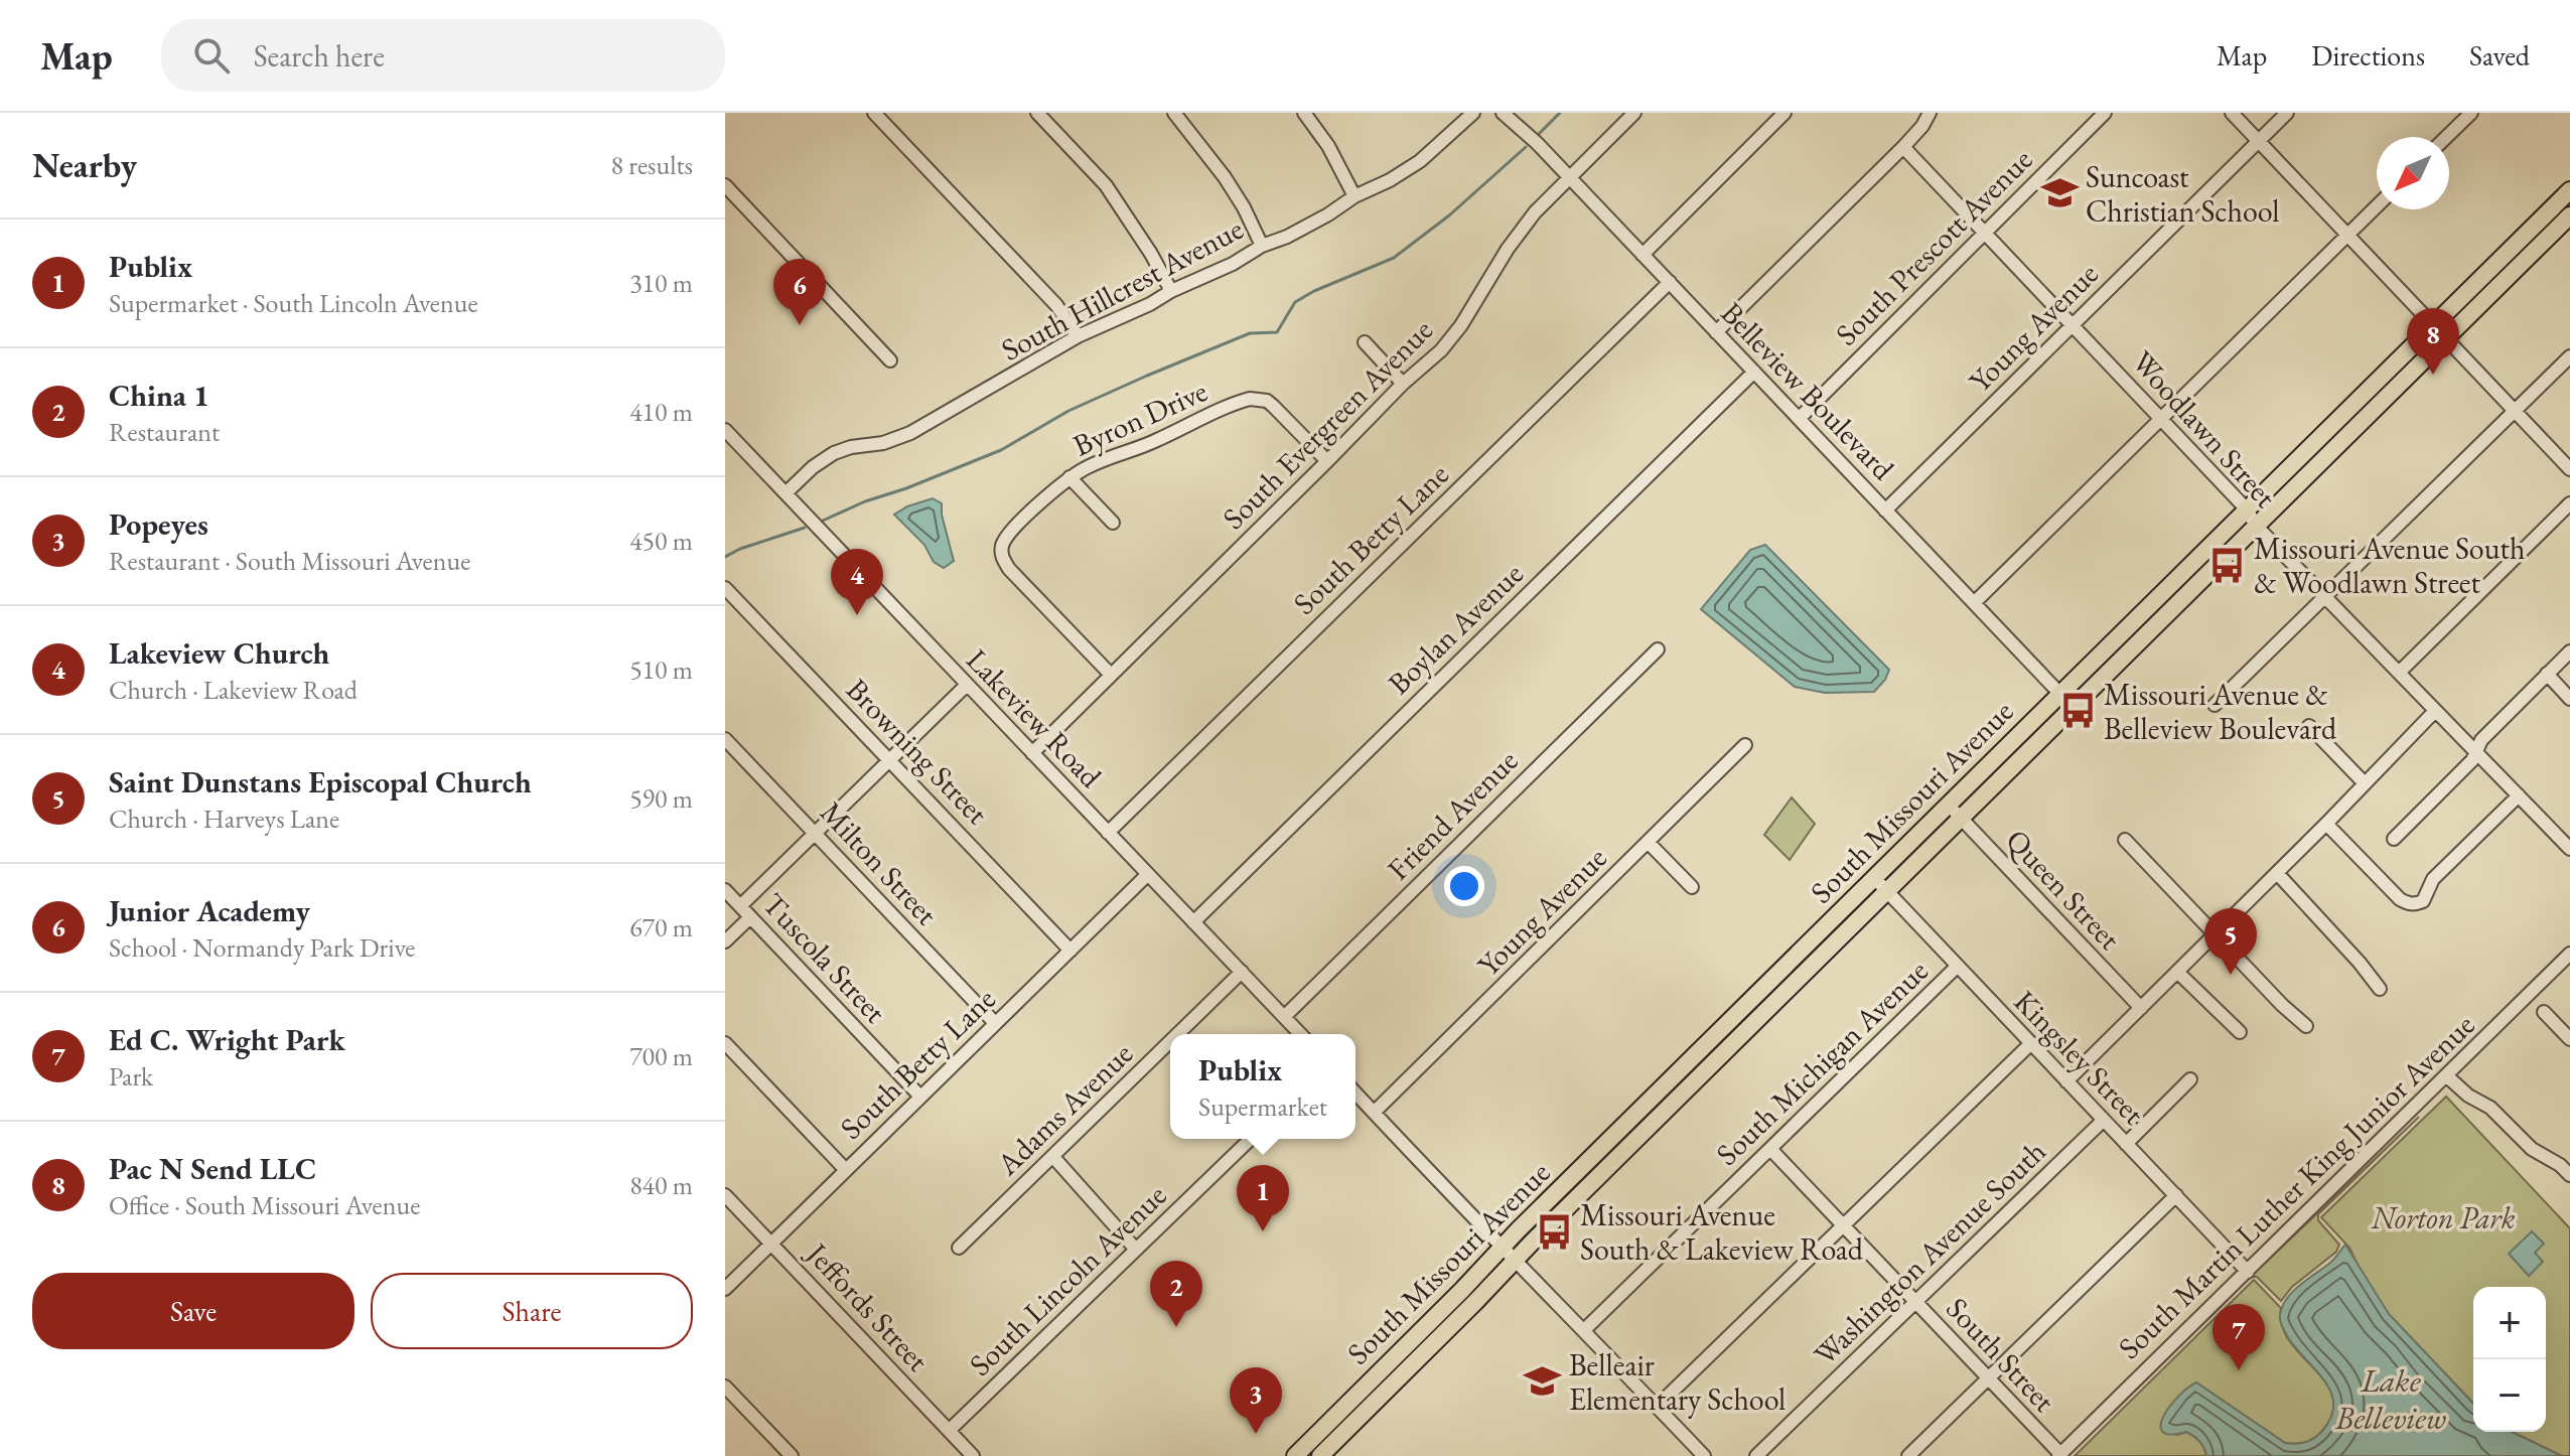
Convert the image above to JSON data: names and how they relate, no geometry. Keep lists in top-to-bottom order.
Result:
{
  "streets": {
    "main road": ["South Missouri Avenue"],
    "street": [
      "South Prescott Avenue",
      "South Hillcrest Avenue",
      "Young Avenue",
      "Belleview Boulevard",
      "Byron Drive",
      "South Evergreen Avenue",
      "Woodlawn Street",
      "South Betty Lane",
      "Boylan Avenue",
      "Lakeview Road",
      "Browning Street",
      "Friend Avenue",
      "Milton Street",
      "Queen Street",
      "Tuscola Street",
      "Kingsley Street",
      "South Michigan Avenue",
      "Adams Avenue",
      "South Martin Luther King Junior Avenue",
      "Washington Avenue South",
      "South Lincoln Avenue",
      "Jeffords Street",
      "South Street"
    ]
  },
  "crossings": [
    ["South Prescott Avenue", "Belleview Boulevard"],
    ["South Prescott Avenue", "Woodlawn Street"],
    ["South Hillcrest Avenue", "Lakeview Road"],
    ["Young Avenue", "Belleview Boulevard"],
    ["Young Avenue", "Woodlawn Street"],
    ["Belleview Boulevard", "South Evergreen Avenue"],
    ["Belleview Boulevard", "South Betty Lane"],
    ["Belleview Boulevard", "Boylan Avenue"],
    ["Belleview Boulevard", "South Missouri Avenue"],
    ["Byron Drive", "South Evergreen Avenue"],
    ["South Evergreen Avenue", "Lakeview Road"],
    ["Woodlawn Street", "South Missouri Avenue"],
    ["South Betty Lane", "Lakeview Road"],
    ["South Betty Lane", "Browning Street"],
    ["South Betty Lane", "Milton Street"],
    ["South Betty Lane", "Tuscola Street"],
    ["South Betty Lane", "Jeffords Street"],
    ["Boylan Avenue", "Lakeview Road"],
    ["Lakeview Road", "Friend Avenue"],
    ["Lakeview Road", "Adams Avenue"],
    ["South Missouri Avenue", "Queen Street"],
    ["South Missouri Avenue", "Kingsley Street"],
    ["Kingsley Street", "South Michigan Avenue"],
    ["Kingsley Street", "South Martin Luther King Junior Avenue"],
    ["Kingsley Street", "Washington Avenue South"],
    ["South Michigan Avenue", "South Street"],
    ["South Martin Luther King Junior Avenue", "South Street"],
    ["Washington Avenue South", "South Street"],
    ["South Lincoln Avenue", "Jeffords Street"]
  ],
  "water": ["Lake Belleview"],
  "parks": ["Norton Park"],
  "places": {
    "school or university": ["Suncoast Christian School", "Belleair Elementary School"],
    "bus stop": ["Missouri Avenue South & Woodlawn Street", "Missouri Avenue & Belleview Boulevard", "Missouri Avenue South & Lakeview Road"]
  },
  "north": "bottom left",
  "page": {
    "header": "Map",
    "search": "Search here",
    "nav": ["Map", "Directions", "Saved"],
    "heading": ["Nearby", "8 results"],
    "list": [
      {
        "mark": "1",
        "name": "Publix",
        "note": "Supermarket · South Lincoln Avenue",
        "value": "310 m"
      },
      {
        "mark": "2",
        "name": "China 1",
        "note": "Restaurant",
        "value": "410 m"
      },
      {
        "mark": "3",
        "name": "Popeyes",
        "note": "Restaurant · South Missouri Avenue",
        "value": "450 m"
      },
      {
        "mark": "4",
        "name": "Lakeview Church",
        "note": "Church · Lakeview Road",
        "value": "510 m"
      },
      {
        "mark": "5",
        "name": "Saint Dunstans Episcopal Church",
        "note": "Church · Harveys Lane",
        "value": "590 m"
      },
      {
        "mark": "6",
        "name": "Junior Academy",
        "note": "School · Normandy Park Drive",
        "value": "670 m"
      },
      {
        "mark": "7",
        "name": "Ed C. Wright Park",
        "note": "Park",
        "value": "700 m"
      },
      {
        "mark": "8",
        "name": "Pac N Send LLC",
        "note": "Office · South Missouri Avenue",
        "value": "840 m"
      }
    ],
    "pins": [
      "6",
      "8",
      "4",
      "5",
      "1",
      "2",
      "7",
      "3"
    ],
    "popup": ["Publix", "Supermarket"],
    "buttons": ["Save", "Share"],
    "map_buttons": ["+", "−"]
  }
}
